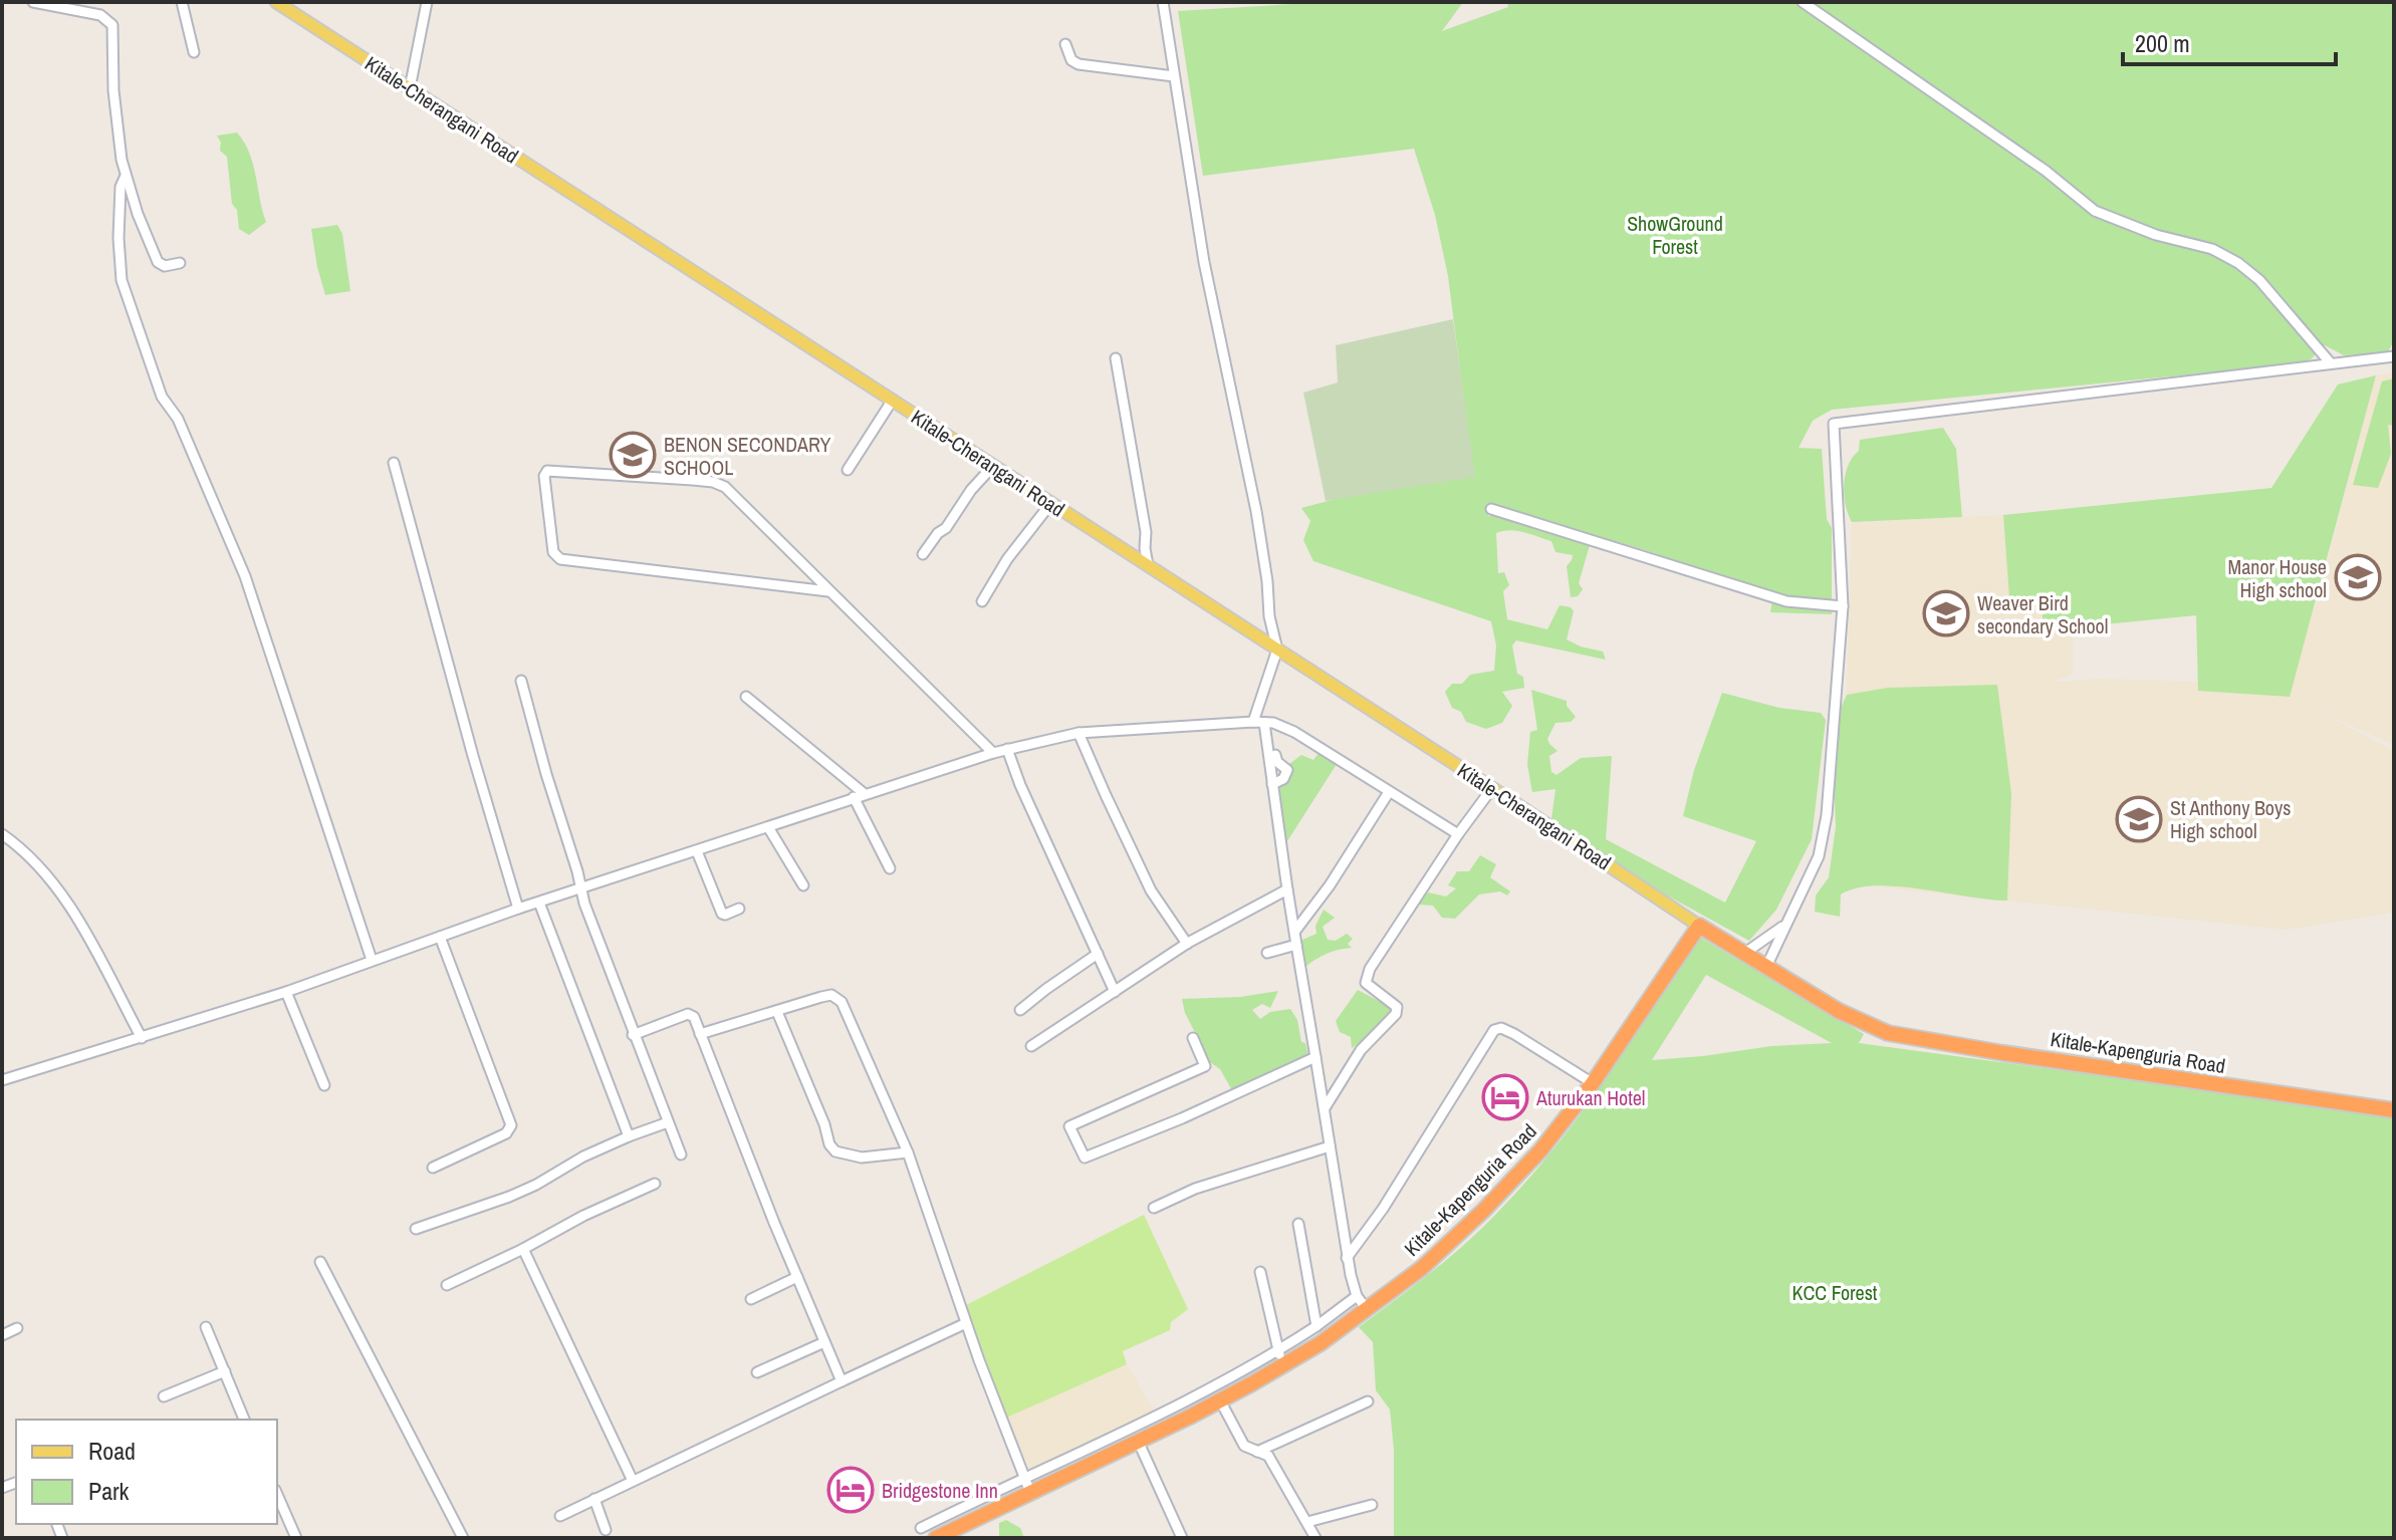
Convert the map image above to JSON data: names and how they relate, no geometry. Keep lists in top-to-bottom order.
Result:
{
  "streets": {
    "highway": ["Kitale-Kapenguria Road"],
    "main road": ["Kitale-Cherangani Road"]
  },
  "crossings": [
    ["Kitale-Cherangani Road", "Kitale-Kapenguria Road"]
  ],
  "parks": ["ShowGround Forest", "KCC Forest"],
  "places": {
    "school or university": [
      "BENON SECONDARY SCHOOL",
      "Manor House High school",
      "Weaver Bird secondary School",
      "St Anthony Boys High school"
    ],
    "hotel": ["Aturukan Hotel", "Bridgestone Inn"]
  },
  "legend": ["Road", "Park"],
  "scale_bar": "200 m"
}
